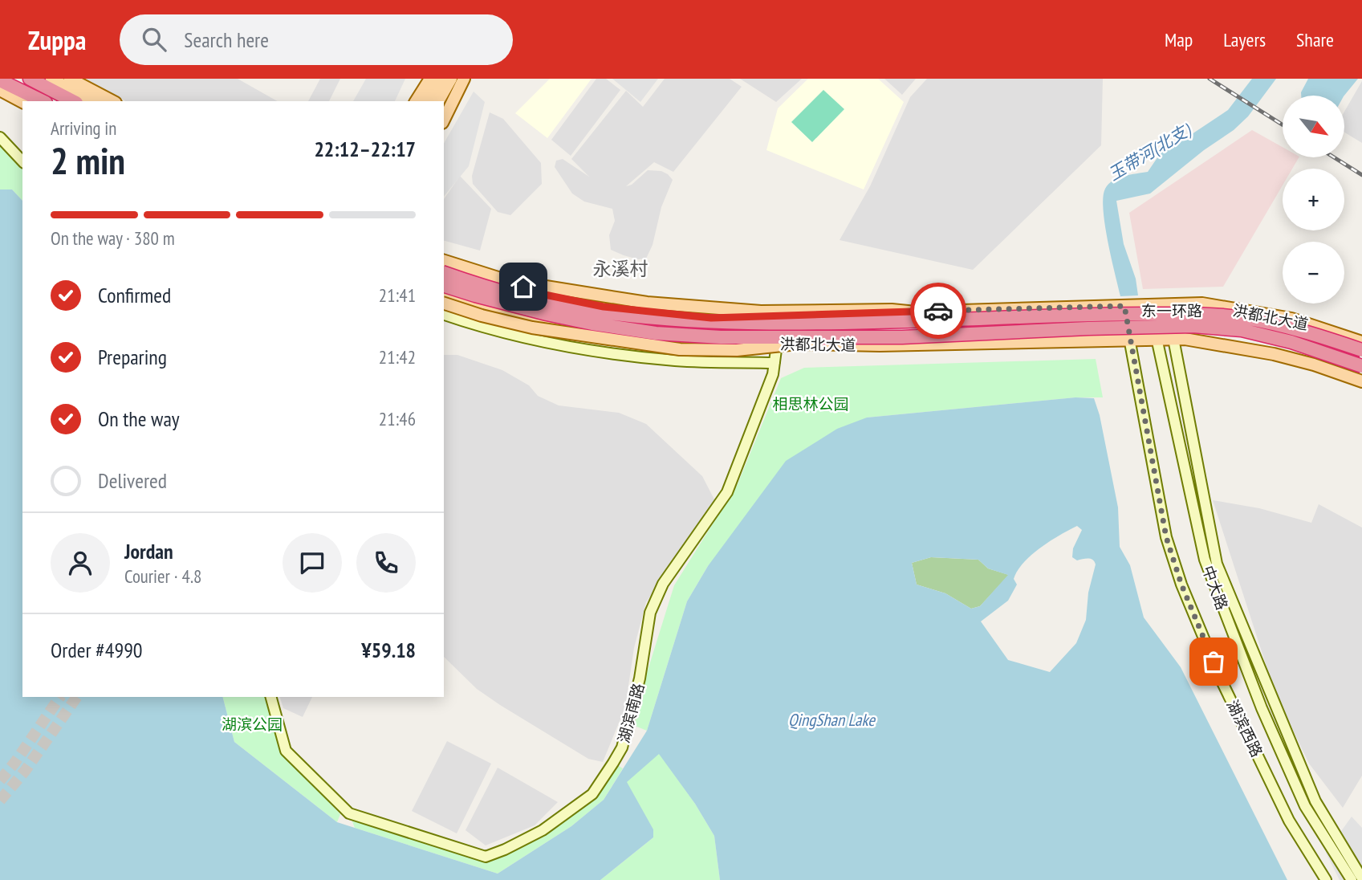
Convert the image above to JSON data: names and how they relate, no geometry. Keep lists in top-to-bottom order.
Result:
{
  "streets": {
    "highway": ["东一环路"],
    "main road": ["洪都北大道"],
    "street": ["中大路", "湖滨南路", "湖滨西路"]
  },
  "crossings": [
    ["洪都北大道", "中大路"],
    ["洪都北大道", "湖滨南路"],
    ["洪都北大道", "湖滨西路"]
  ],
  "districts": ["永溪村"],
  "water": ["玉带河(北支)", "QingShan Lake"],
  "parks": ["相思林公园", "湖滨公园"],
  "north": "bottom right",
  "page": {
    "header": "Zuppa",
    "search": "Search here",
    "nav": ["Map", "Layers", "Share"],
    "map_buttons": ["+", "−"],
    "heading": ["2 min", "Arriving in", "22:12–22:17"],
    "panel": [
      "Jordan",
      "Courier · 4.8",
      "Order #4990",
      "¥59.18"
    ],
    "bar": "On the way · 380 m",
    "list": [
      ["Confirmed", "21:41"],
      ["Preparing", "21:42"],
      ["On the way", "21:46"],
      "Delivered"
    ]
  }
}
